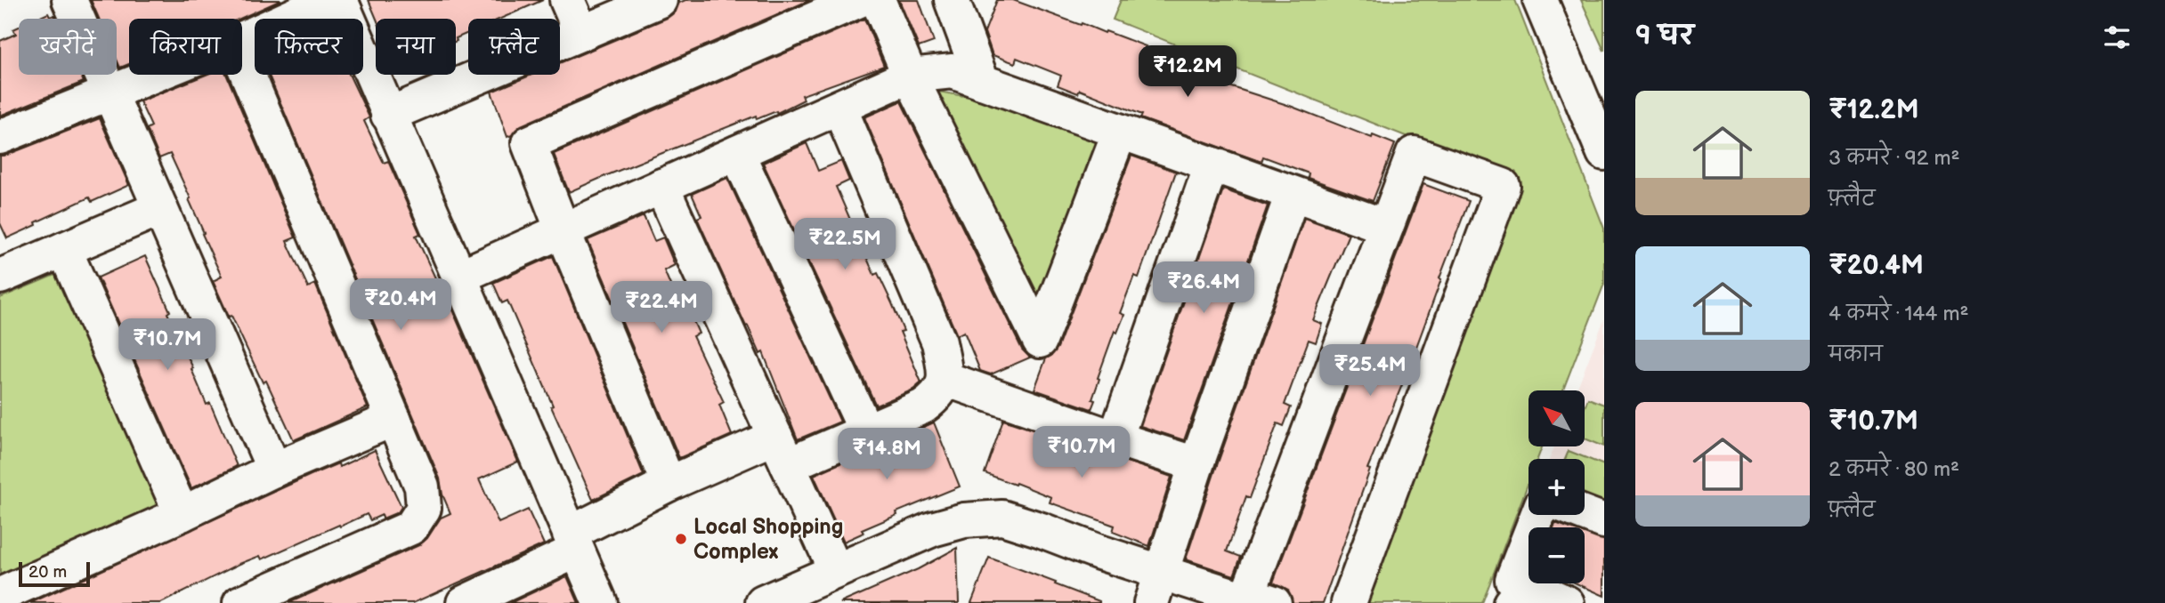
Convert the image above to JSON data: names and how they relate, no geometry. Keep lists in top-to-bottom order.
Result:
{
  "places": ["Local Shopping Complex"],
  "scale_bar": "20 m",
  "north": "top left",
  "page": {
    "heading": "9 घर",
    "chip": [
      "खरीदें",
      "किराया",
      "फ़िल्टर",
      "नया",
      "फ़्लैट"
    ],
    "price": [
      "₹12.2M",
      "₹22.5M",
      "₹26.4M",
      "₹20.4M",
      "₹22.4M",
      "₹10.7M",
      "₹25.4M",
      "₹10.7M",
      "₹14.8M"
    ],
    "list": [
      {
        "name": "₹12.2M",
        "note": "3 कमरे · 92 m² · फ़्लैट"
      },
      {
        "name": "₹20.4M",
        "note": "4 कमरे · 144 m² · मकान"
      },
      {
        "name": "₹10.7M",
        "note": "2 कमरे · 80 m² · फ़्लैट"
      }
    ],
    "map_buttons": ["+", "−"],
    "scale": "20 m"
  }
}
